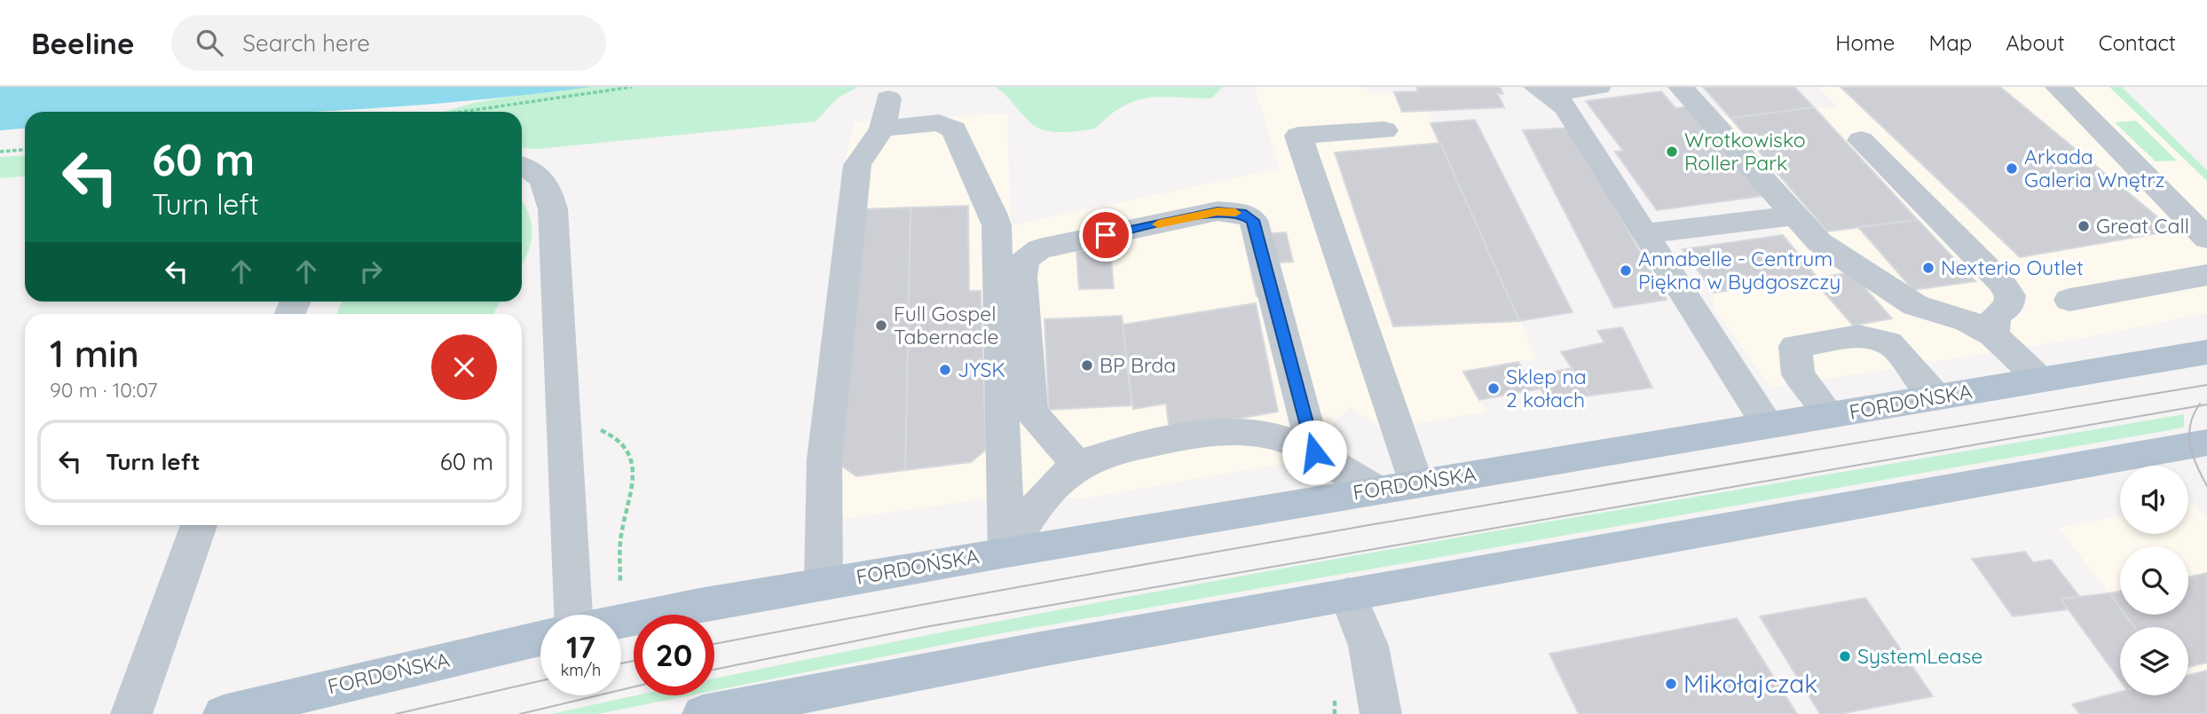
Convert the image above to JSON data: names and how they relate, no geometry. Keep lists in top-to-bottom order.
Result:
{
  "streets": {
    "main road": ["FORDOŃSKA"]
  },
  "places": [
    "Wrotkowisko Roller Park",
    "Arkada Galeria Wnętrz",
    "Great Call",
    "Nexterio Outlet",
    "Annabelle - Centrum Piękna w Bydgoszczy",
    "Full Gospel Tabernacle",
    "BP Brda",
    "JYSK",
    "Sklep na 2 kołach",
    "SystemLease",
    "Mikołajczak"
  ],
  "page": {
    "header": "Beeline",
    "search": "Search here",
    "nav": [
      "Home",
      "Map",
      "About",
      "Contact"
    ],
    "turn": ["60 m", "Turn left"],
    "heading": ["1 min", "90 m · 10:07"],
    "list": [
      {
        "name": "Turn left",
        "value": "60 m"
      }
    ],
    "speed": "17 km/h",
    "limit": "20"
  }
}
